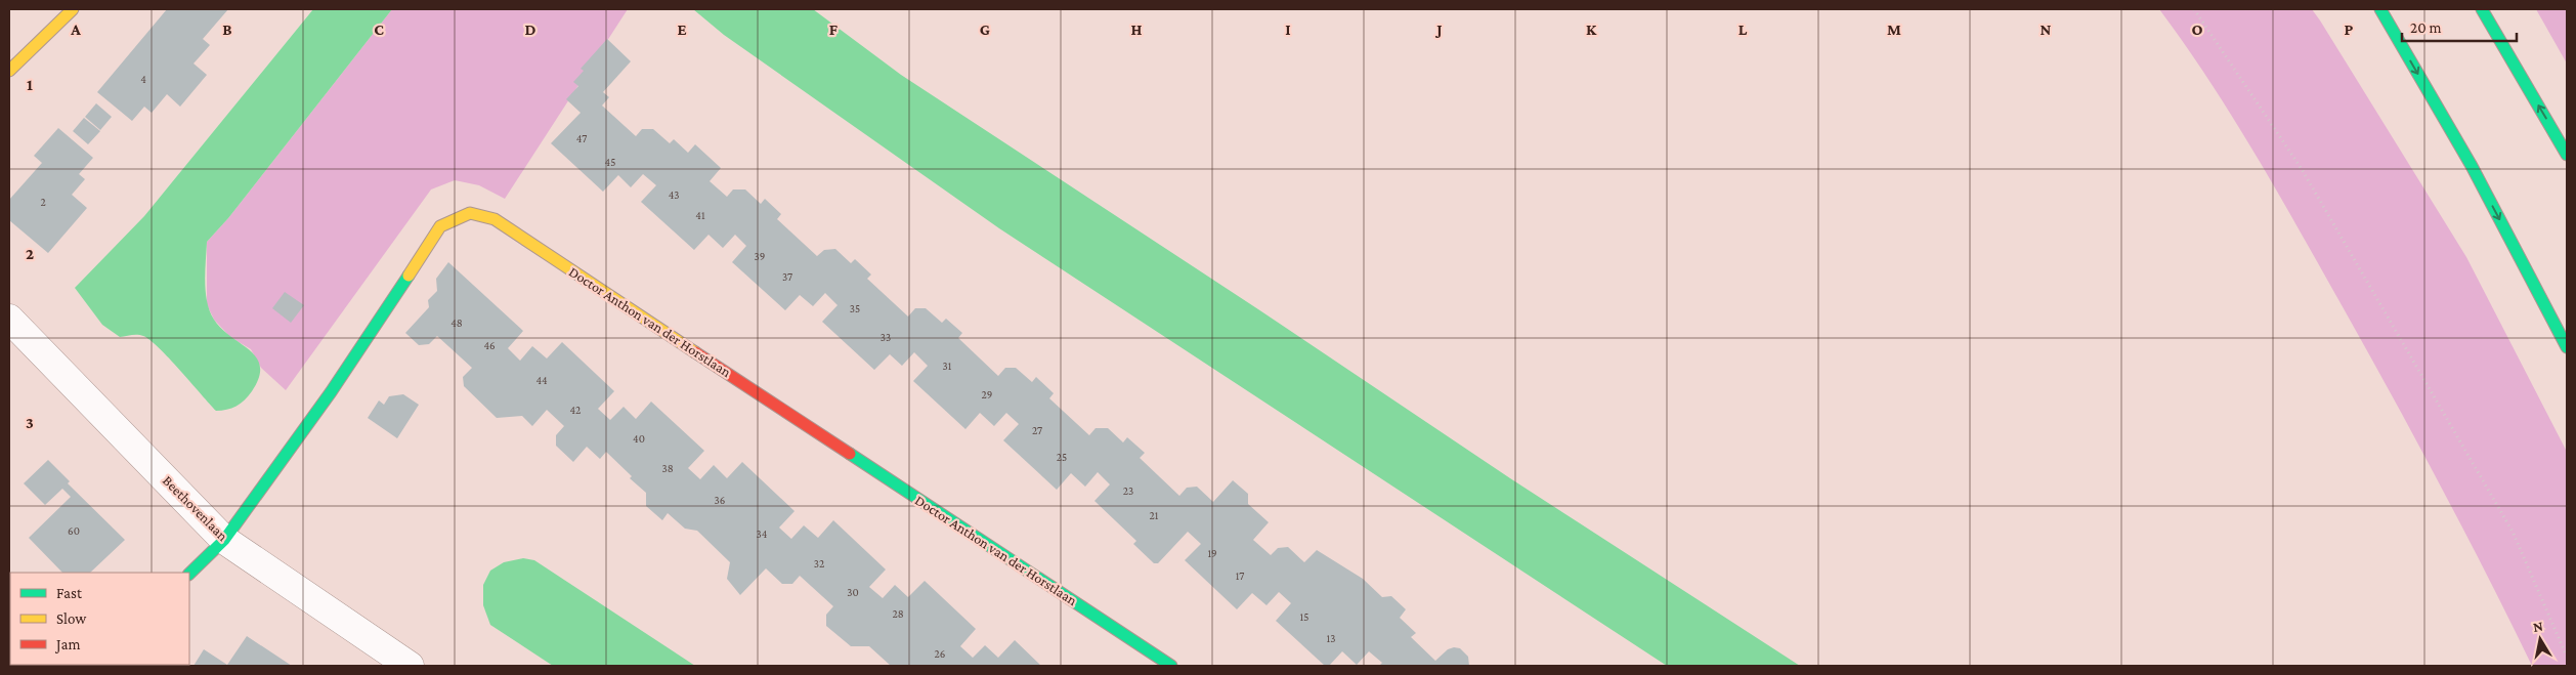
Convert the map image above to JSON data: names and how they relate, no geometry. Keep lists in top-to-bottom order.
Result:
{
  "streets": {
    "main road": ["Doctor Anthon van der Horstlaan"],
    "street": ["Beethovenlaan"]
  },
  "crossings": [
    ["Doctor Anthon van der Horstlaan", "Beethovenlaan"]
  ],
  "house_numbers": [
    "4",
    "47",
    "45",
    "43",
    "2",
    "41",
    "39",
    "37",
    "35",
    "48",
    "33",
    "46",
    "31",
    "44",
    "29",
    "42",
    "27",
    "40",
    "25",
    "38",
    "23",
    "36",
    "21",
    "60",
    "34",
    "19",
    "32",
    "17",
    "30",
    "28",
    "15",
    "13",
    "26"
  ],
  "legend": ["Fast", "Slow", "Jam"],
  "scale_bar": "20 m",
  "north": "top",
  "grid": {
    "columns": [
      "A",
      "B",
      "C",
      "D",
      "E",
      "F",
      "G",
      "H",
      "I",
      "J",
      "K",
      "L",
      "M",
      "N",
      "O",
      "P"
    ],
    "rows": ["1", "2", "3"]
  }
}
